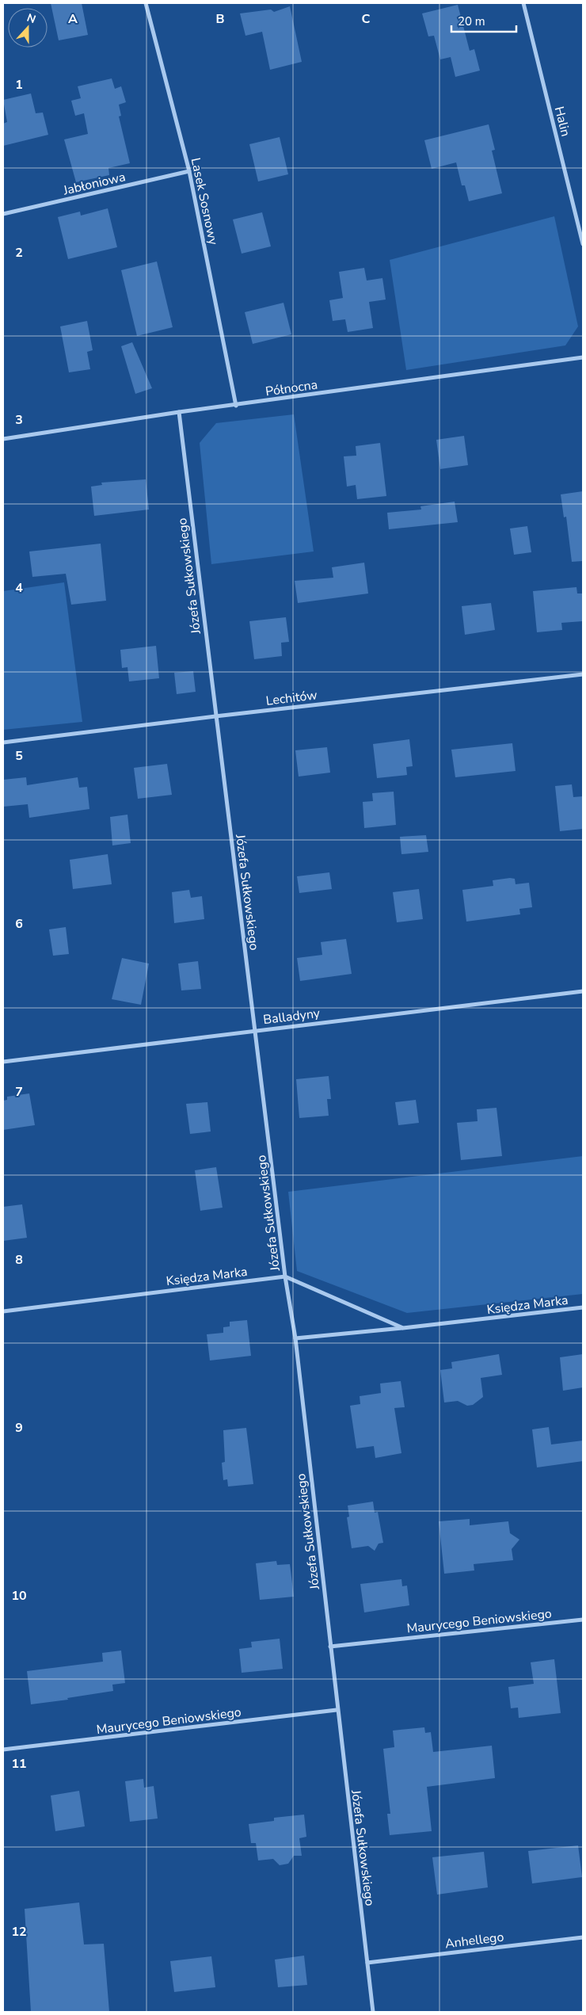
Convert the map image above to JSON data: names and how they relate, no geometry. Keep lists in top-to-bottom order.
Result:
{
  "streets": {
    "street": [
      "Halin",
      "Jabłoniowa",
      "Lasek Sosnowy",
      "Północna",
      "Józefa Sułkowskiego",
      "Lechitów",
      "Balladyny",
      "Księdza Marka",
      "Maurycego Beniowskiego",
      "Anhellego"
    ]
  },
  "crossings": [
    ["Jabłoniowa", "Lasek Sosnowy"],
    ["Lasek Sosnowy", "Północna"],
    ["Północna", "Józefa Sułkowskiego"],
    ["Józefa Sułkowskiego", "Lechitów"],
    ["Józefa Sułkowskiego", "Balladyny"],
    ["Józefa Sułkowskiego", "Księdza Marka"],
    ["Józefa Sułkowskiego", "Maurycego Beniowskiego"],
    ["Józefa Sułkowskiego", "Anhellego"]
  ],
  "scale_bar": "20 m",
  "north": "top",
  "grid": {
    "columns": ["A", "B", "C"],
    "rows": [
      "1",
      "2",
      "3",
      "4",
      "5",
      "6",
      "7",
      "8",
      "9",
      "10",
      "11",
      "12"
    ]
  }
}
